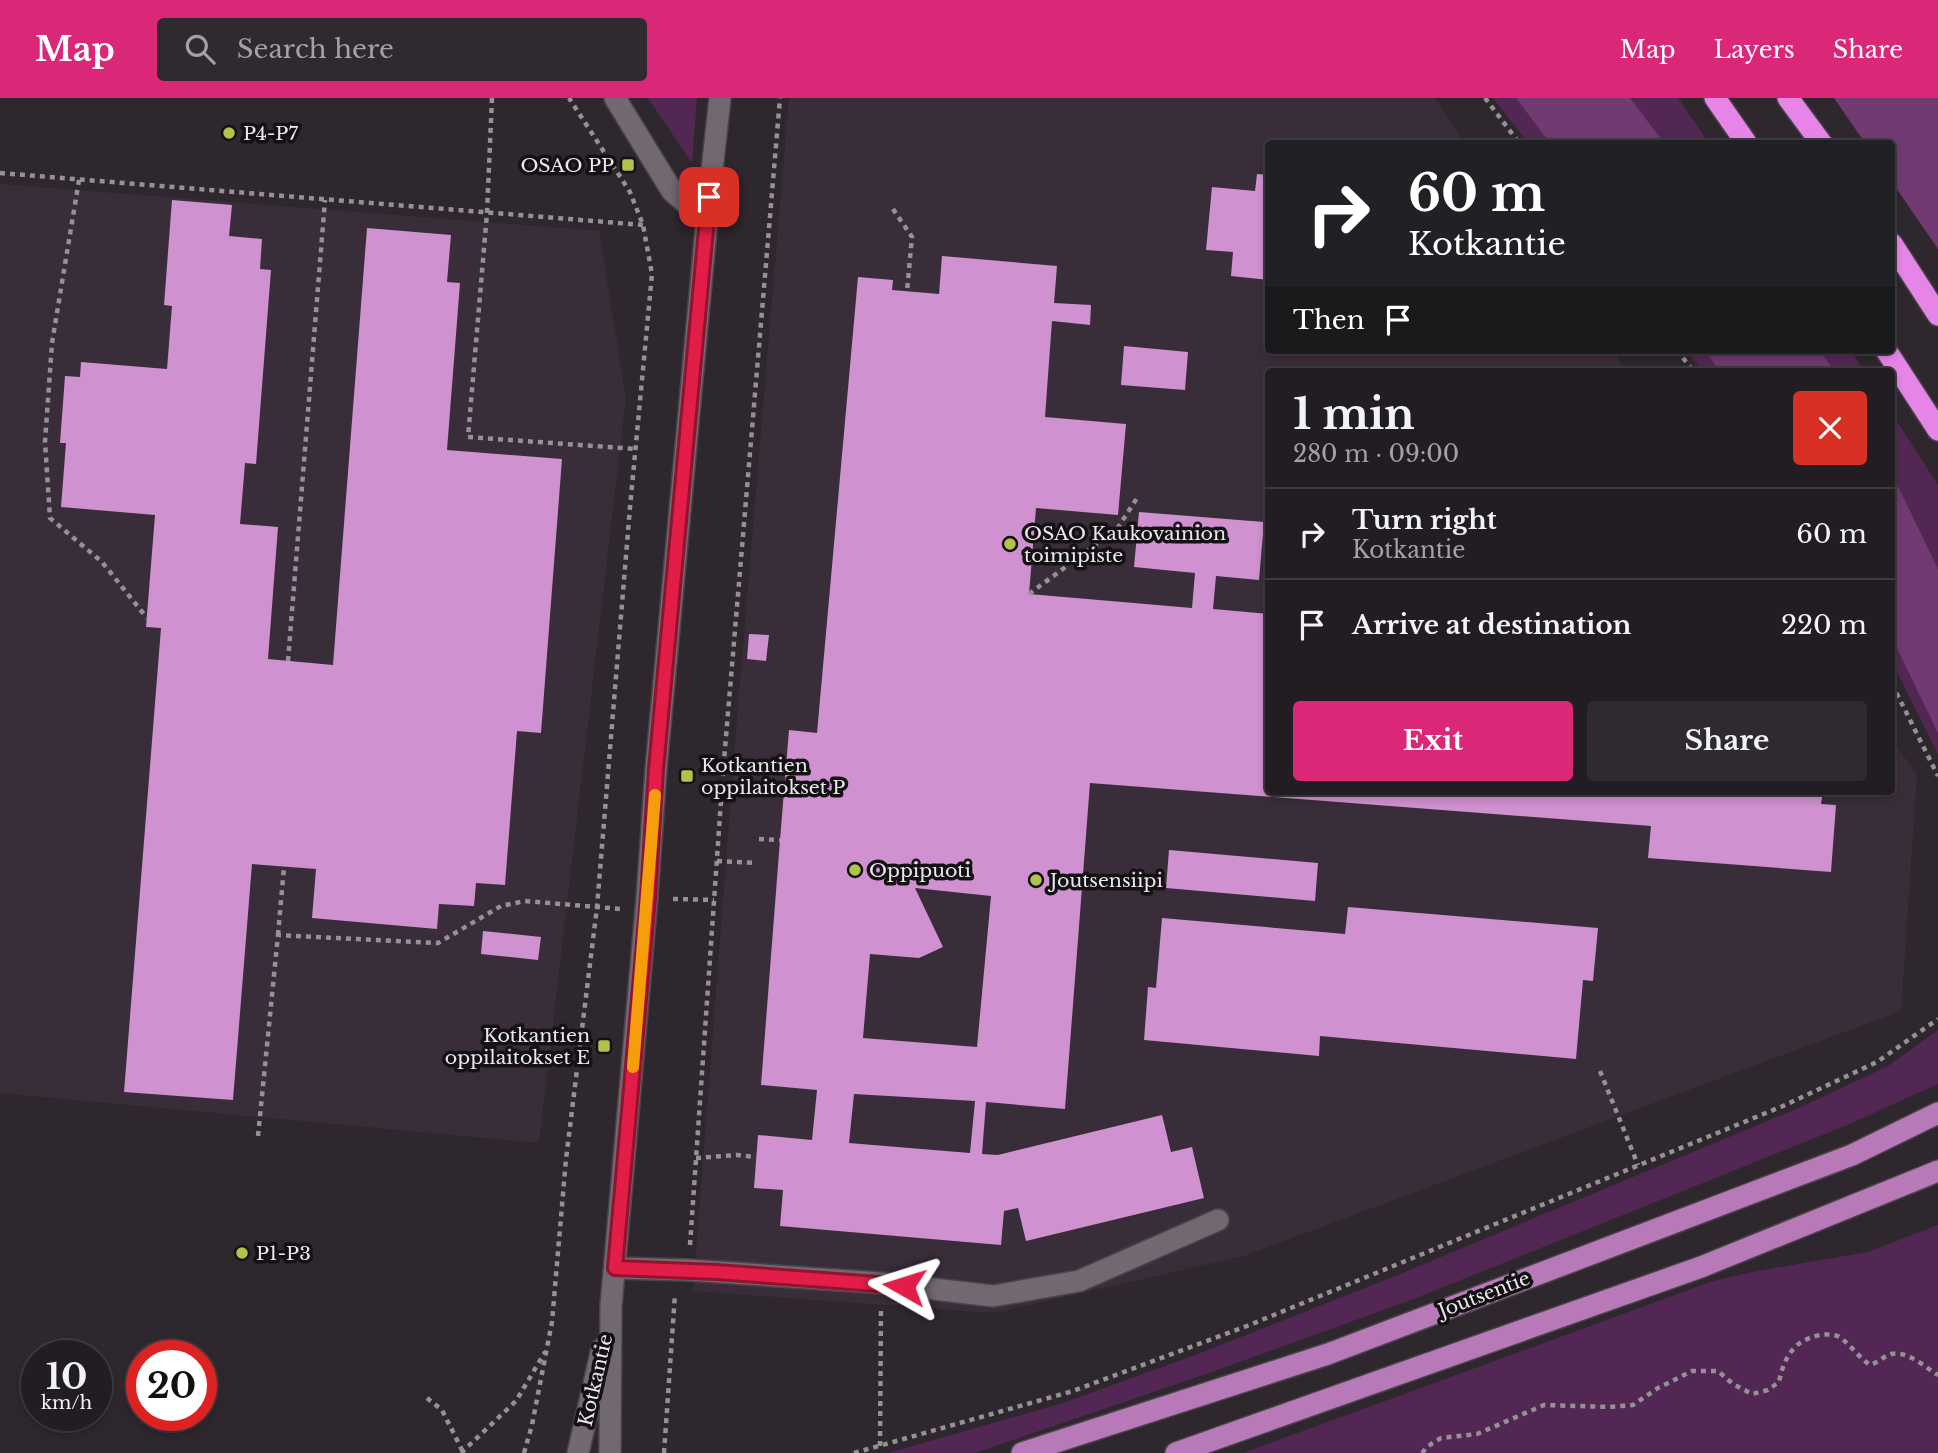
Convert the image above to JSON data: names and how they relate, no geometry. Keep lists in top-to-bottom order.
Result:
{
  "streets": {
    "main road": ["Joutsentie"],
    "street": ["Kotkantie"]
  },
  "places": {
    "other": [
      "P4-P7",
      "OSAO Kaukovainion toimipiste",
      "Oppipuoti",
      "Joutsensiipi",
      "P1-P3"
    ],
    "transit": ["OSAO PP", "Kotkantien oppilaitokset P", "Kotkantien oppilaitokset E"]
  },
  "page": {
    "header": "Map",
    "search": "Search here",
    "nav": ["Map", "Layers", "Share"],
    "turn": ["60 m", "Kotkantie"],
    "then": "Then",
    "heading": ["1 min", "280 m · 09:00"],
    "list": [
      {
        "name": "Turn right",
        "note": "Kotkantie",
        "value": "60 m"
      },
      {
        "name": "Arrive at destination",
        "value": "220 m"
      }
    ],
    "buttons": ["Exit", "Share"],
    "speed": "10 km/h",
    "limit": "20"
  }
}
